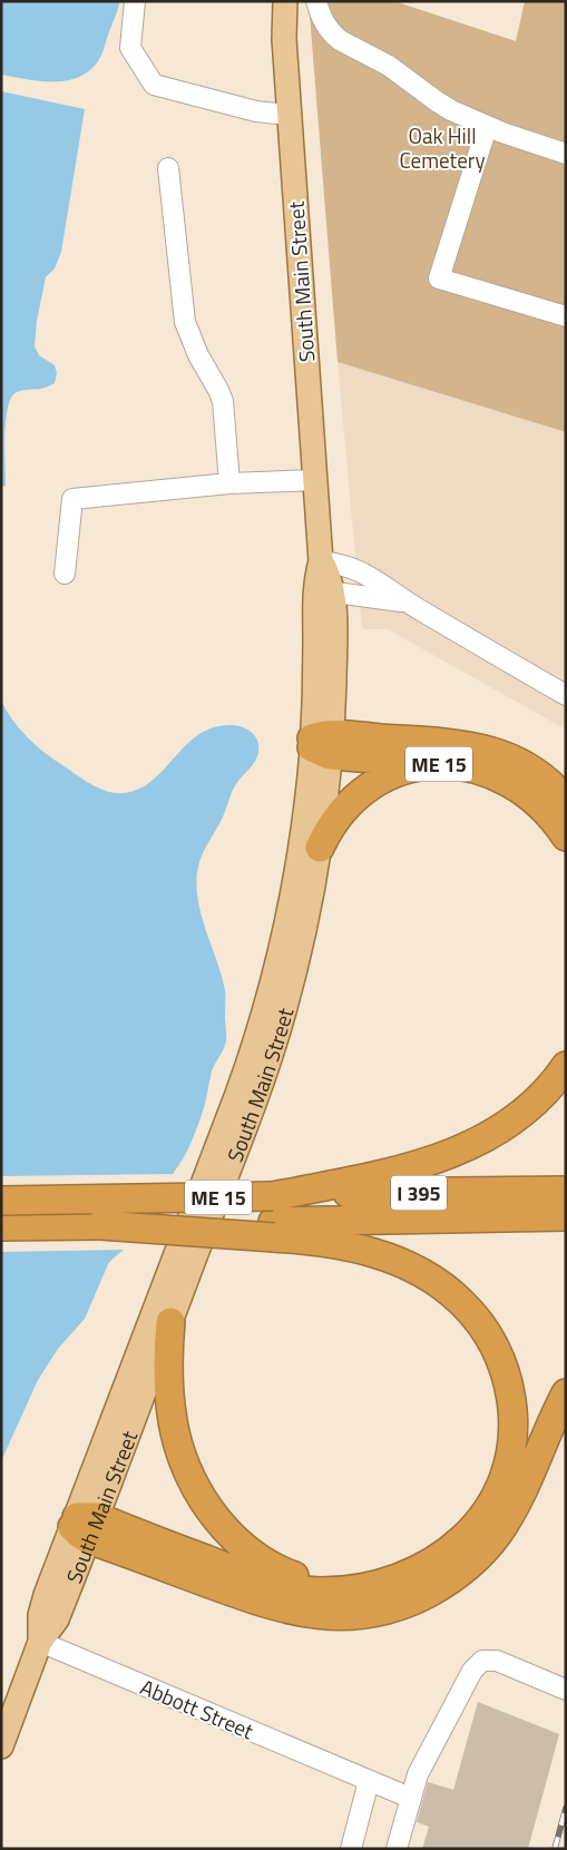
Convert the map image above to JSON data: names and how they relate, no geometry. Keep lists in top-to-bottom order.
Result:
{
  "streets": {
    "highway": ["ME 15", "I 395"],
    "main road": ["South Main Street"],
    "street": ["Abbott Street"]
  },
  "crossings": [
    ["South Main Street", "ME 15"],
    ["South Main Street", "Abbott Street"],
    ["ME 15", "I 395"]
  ],
  "parks": ["Oak Hill Cemetery"]
}
